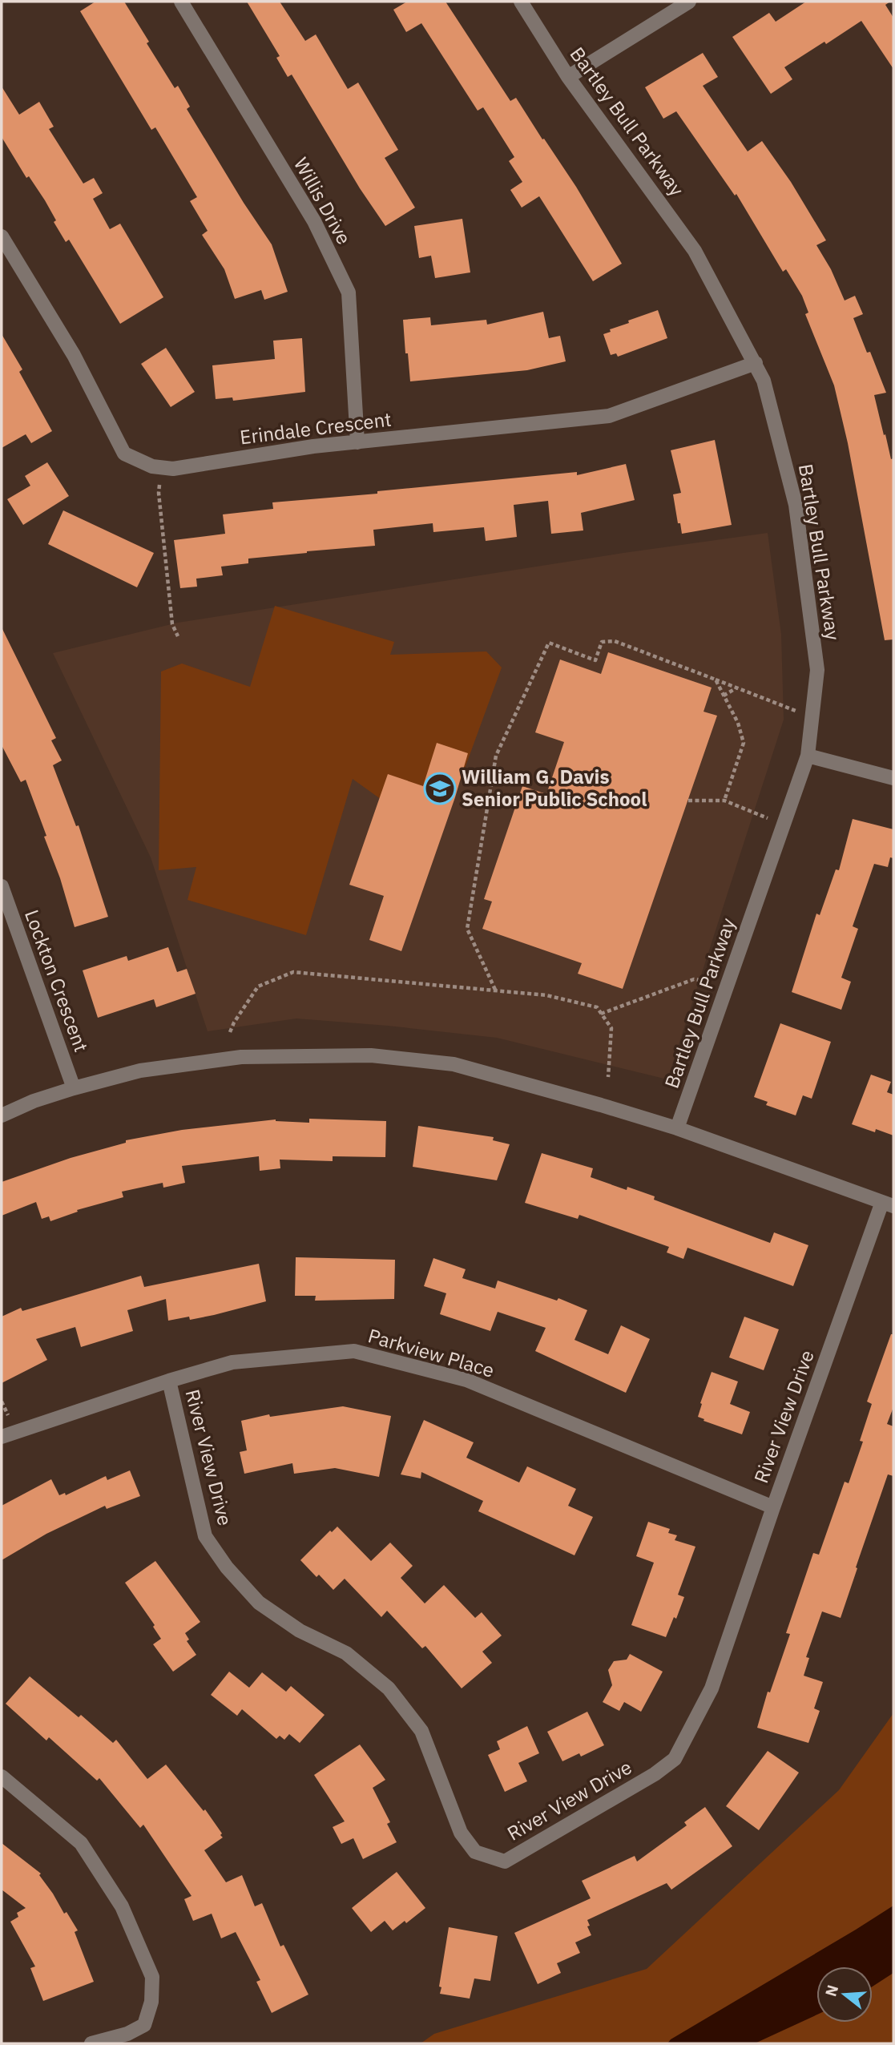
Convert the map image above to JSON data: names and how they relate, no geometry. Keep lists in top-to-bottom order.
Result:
{
  "streets": {
    "street": [
      "Bartley Bull Parkway",
      "Willis Drive",
      "Erindale Crescent",
      "Lockton Crescent",
      "Parkview Place",
      "River View Drive"
    ]
  },
  "crossings": [
    ["Bartley Bull Parkway", "Erindale Crescent"],
    ["Willis Drive", "Erindale Crescent"],
    ["Parkview Place", "River View Drive"]
  ],
  "places": {
    "school or university": ["William G. Davis Senior Public School"]
  },
  "north": "left"
}
